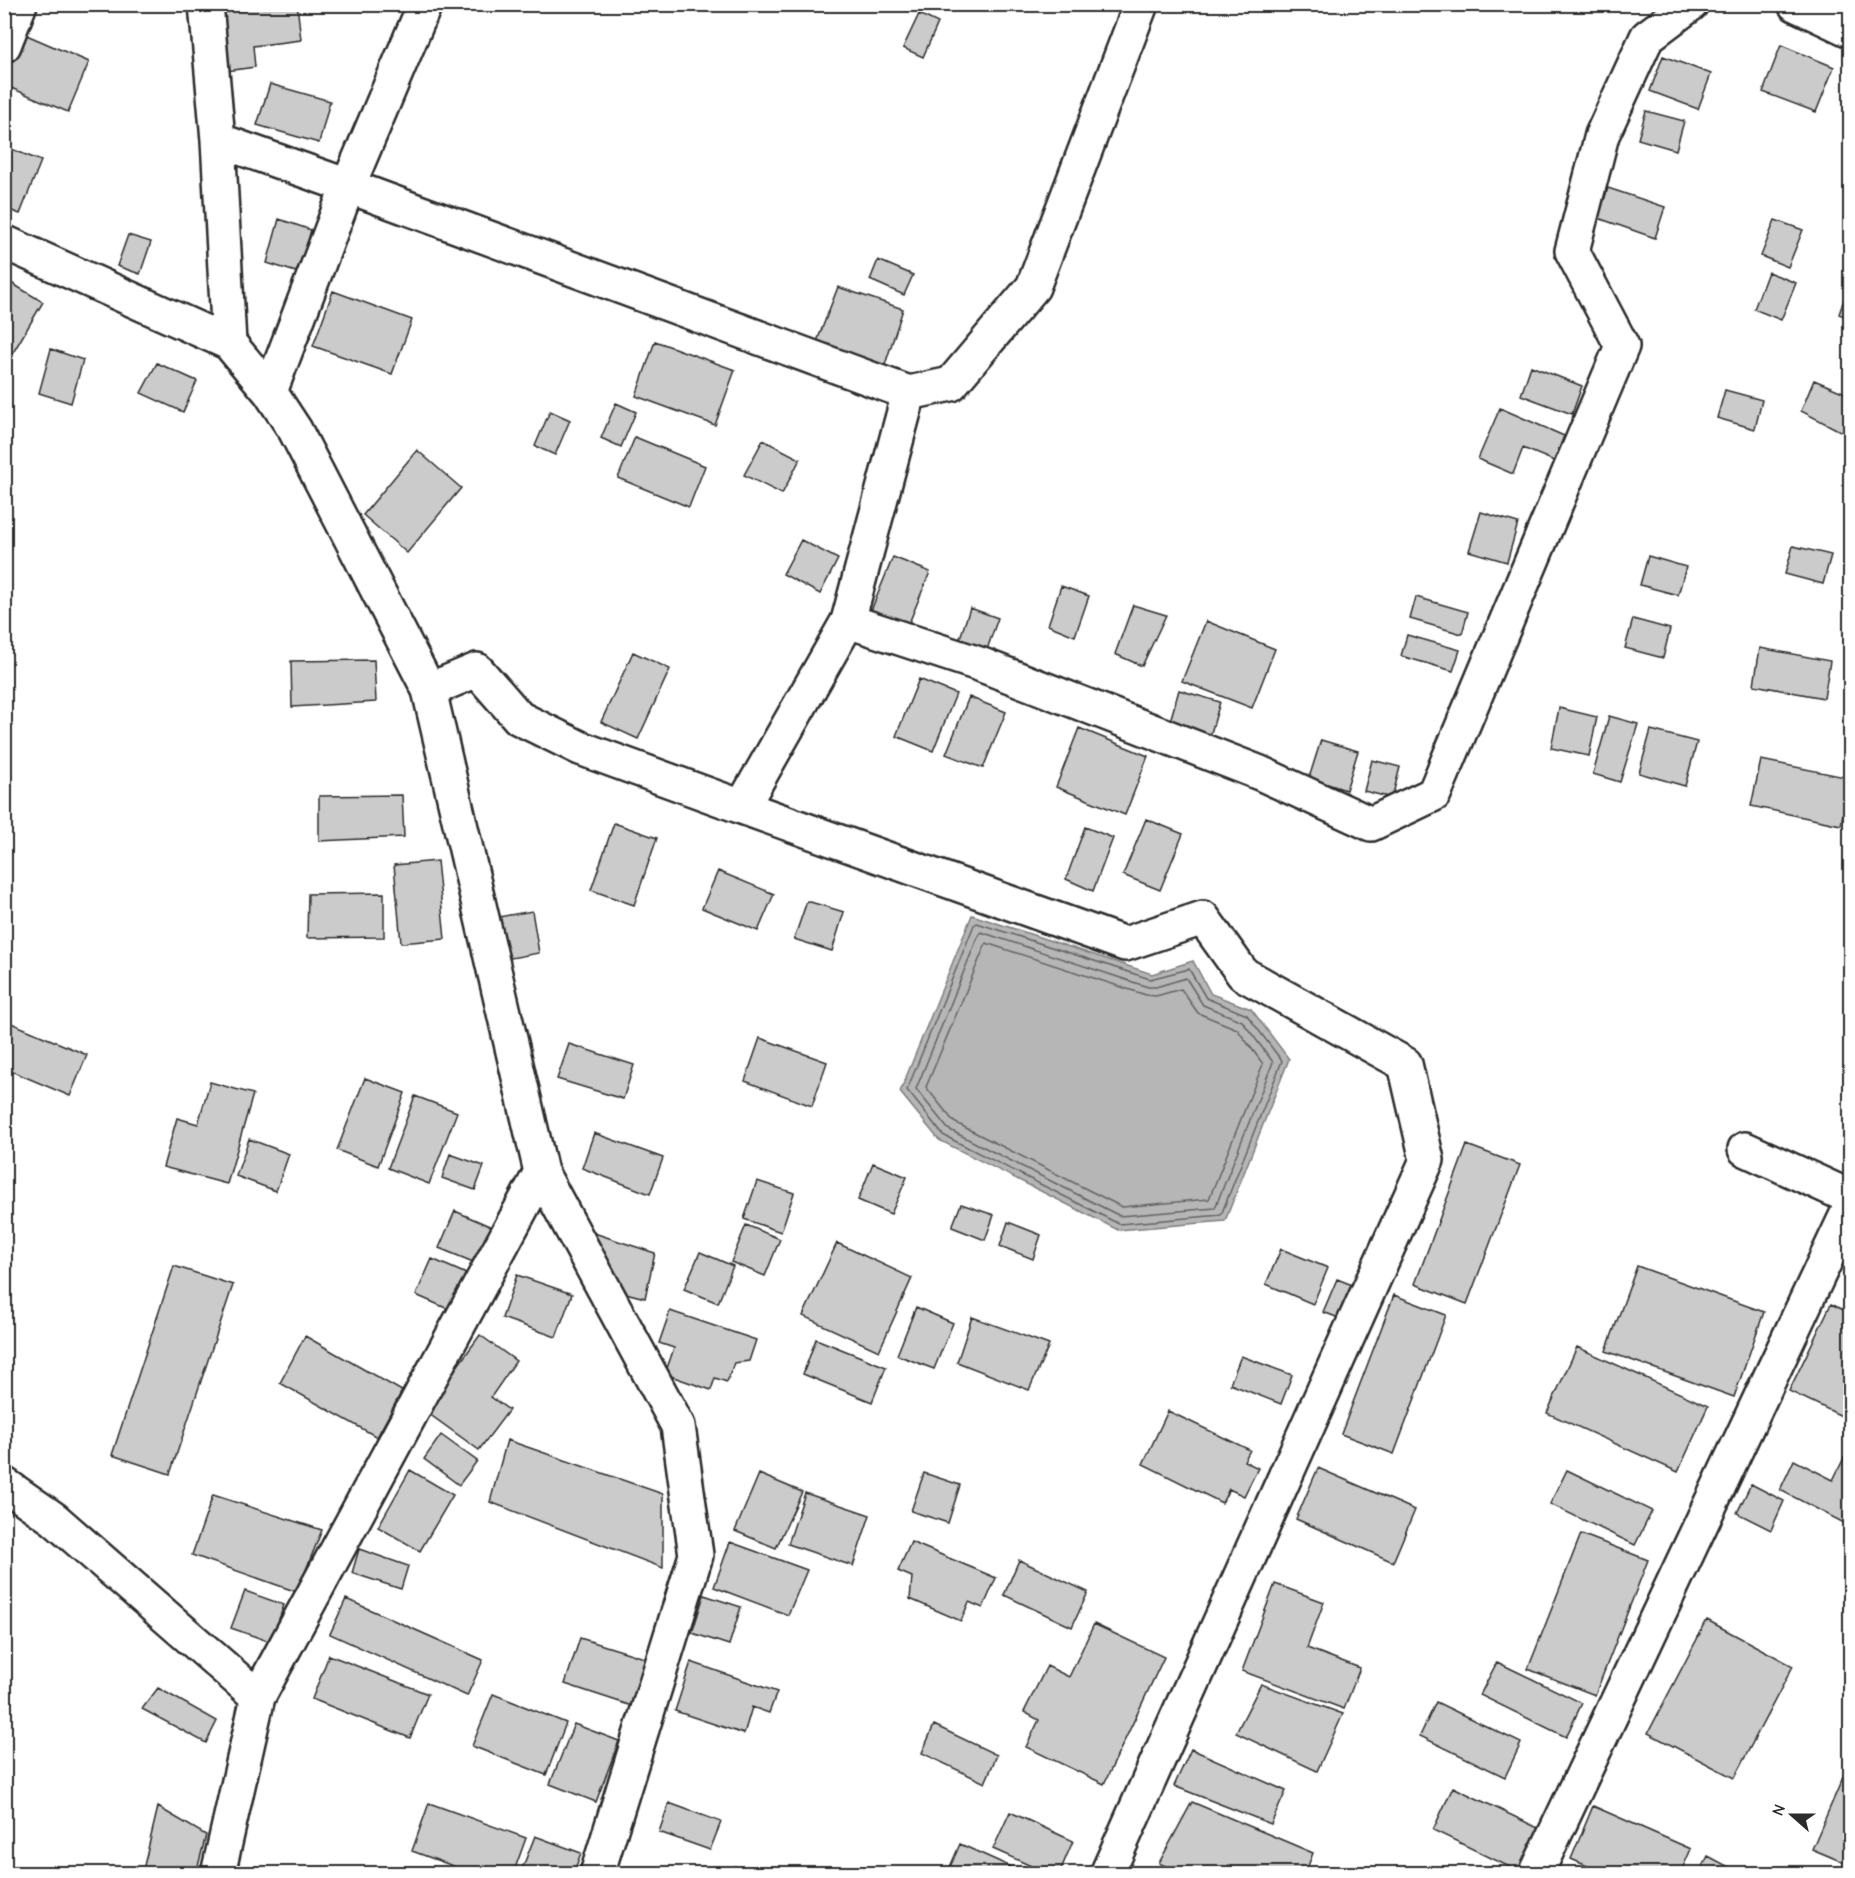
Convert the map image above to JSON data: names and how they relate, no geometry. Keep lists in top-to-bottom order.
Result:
{
  "north": "left"
}
